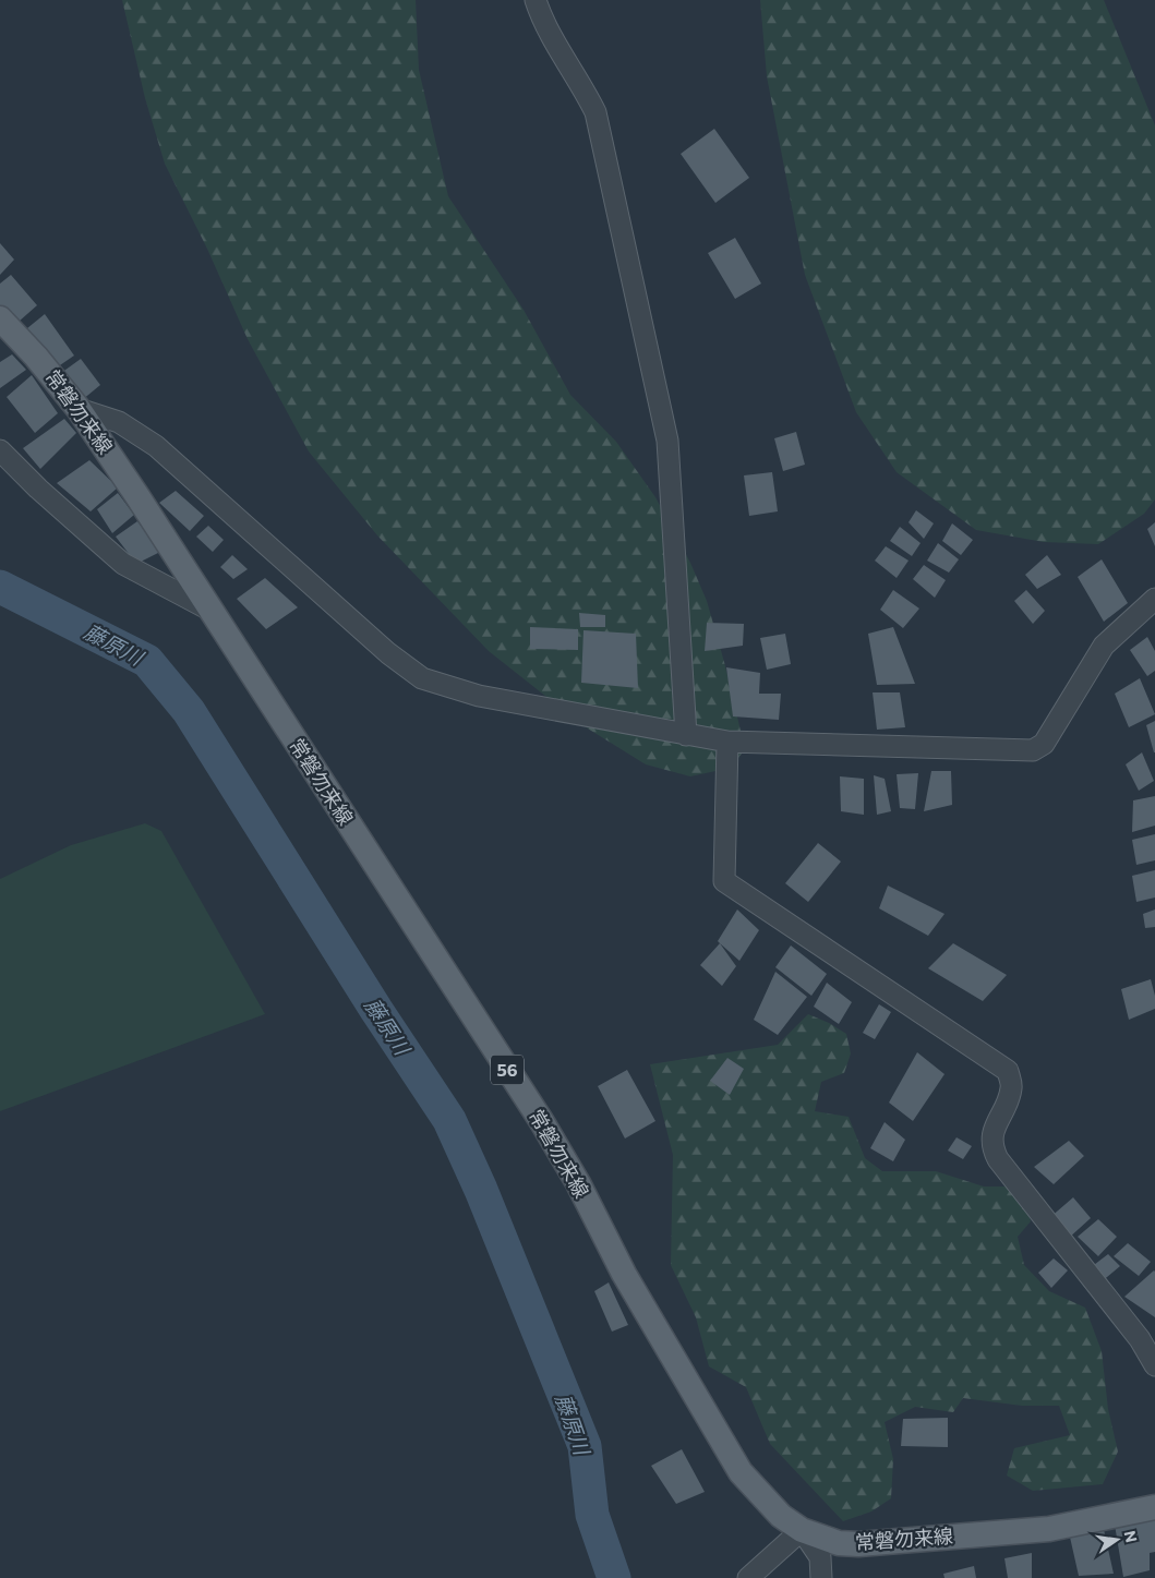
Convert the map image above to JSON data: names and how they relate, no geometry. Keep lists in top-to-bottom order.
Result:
{
  "streets": {
    "main road": ["常磐勿来線", "56"]
  },
  "water": ["藤原川"],
  "north": "right"
}
